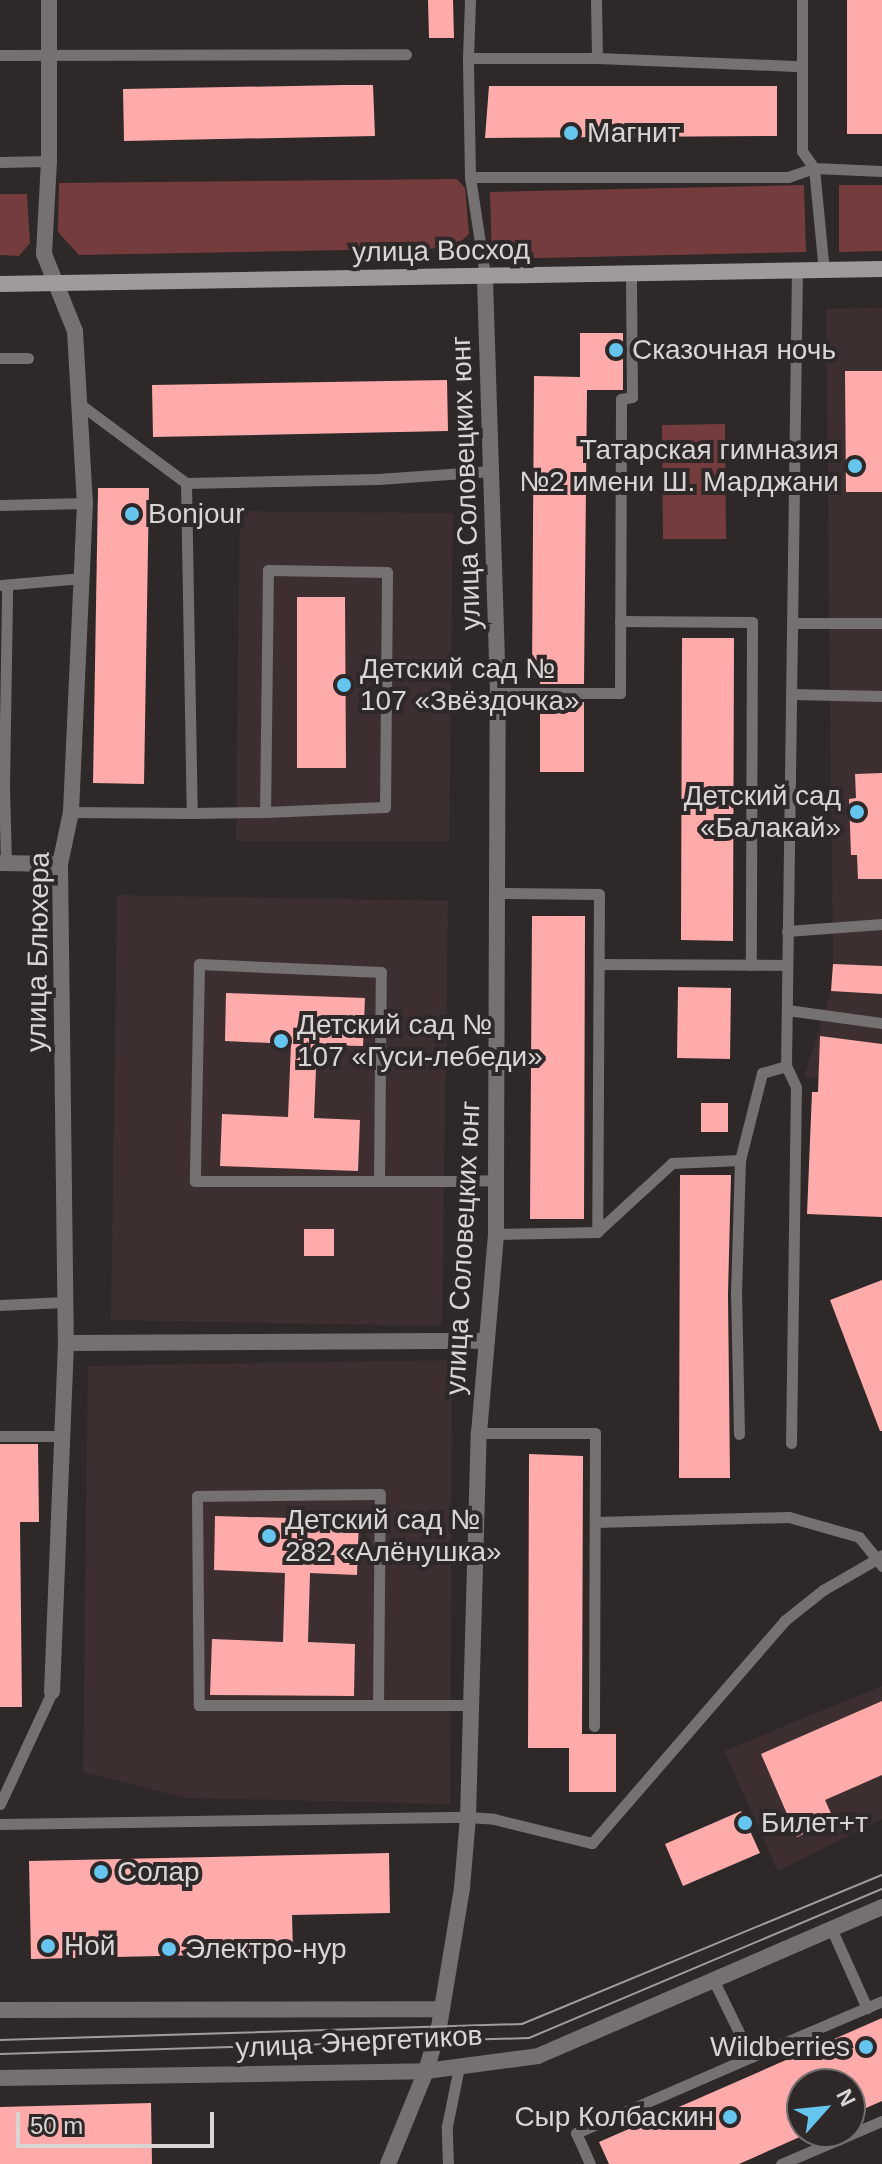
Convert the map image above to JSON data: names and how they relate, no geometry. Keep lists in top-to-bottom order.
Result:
{
  "streets": {
    "street": [
      "улица Восход",
      "улица Соловецких юнг",
      "улица Блюхера",
      "улица Энергетиков"
    ]
  },
  "crossings": [
    ["улица Восход", "улица Соловецких юнг"],
    ["улица Восход", "улица Блюхера"],
    ["улица Соловецких юнг", "улица Энергетиков"]
  ],
  "places": [
    "Магнит",
    "Сказочная ночь",
    "Татарская гимназия №2 имени Ш. Марджани",
    "Bonjour",
    "Детский сад № 107 «Звёздочка»",
    "Детский сад «Балакай»",
    "Детский сад № 107 «Гуси-лебеди»",
    "Детский сад № 282 «Алёнушка»",
    "Билет+т",
    "Солар",
    "Ной",
    "Электро-нур",
    "Wildberries",
    "Сыр Колбаскин"
  ],
  "scale_bar": "50 m",
  "north": "top right"
}
